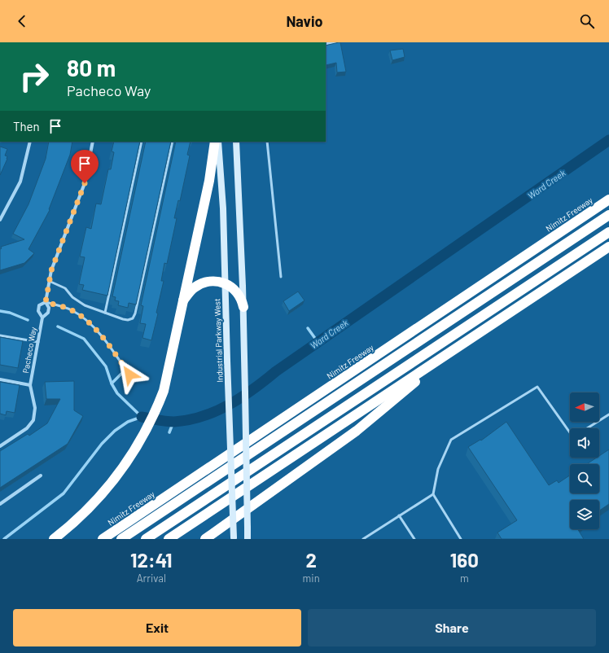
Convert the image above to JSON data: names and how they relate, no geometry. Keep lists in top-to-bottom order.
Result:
{
  "streets": {
    "highway": ["Nimitz Freeway"],
    "main road": ["Industrial Parkway West"],
    "street": ["Pacheco Way"]
  },
  "water": ["Ward Creek"],
  "north": "left",
  "page": {
    "header": "Navio",
    "turn": ["80 m", "Pacheco Way"],
    "then": "Then",
    "eta": [
      "12:41",
      "Arrival",
      "2",
      "min",
      "160",
      "m"
    ],
    "buttons": ["Exit", "Share"]
  }
}
